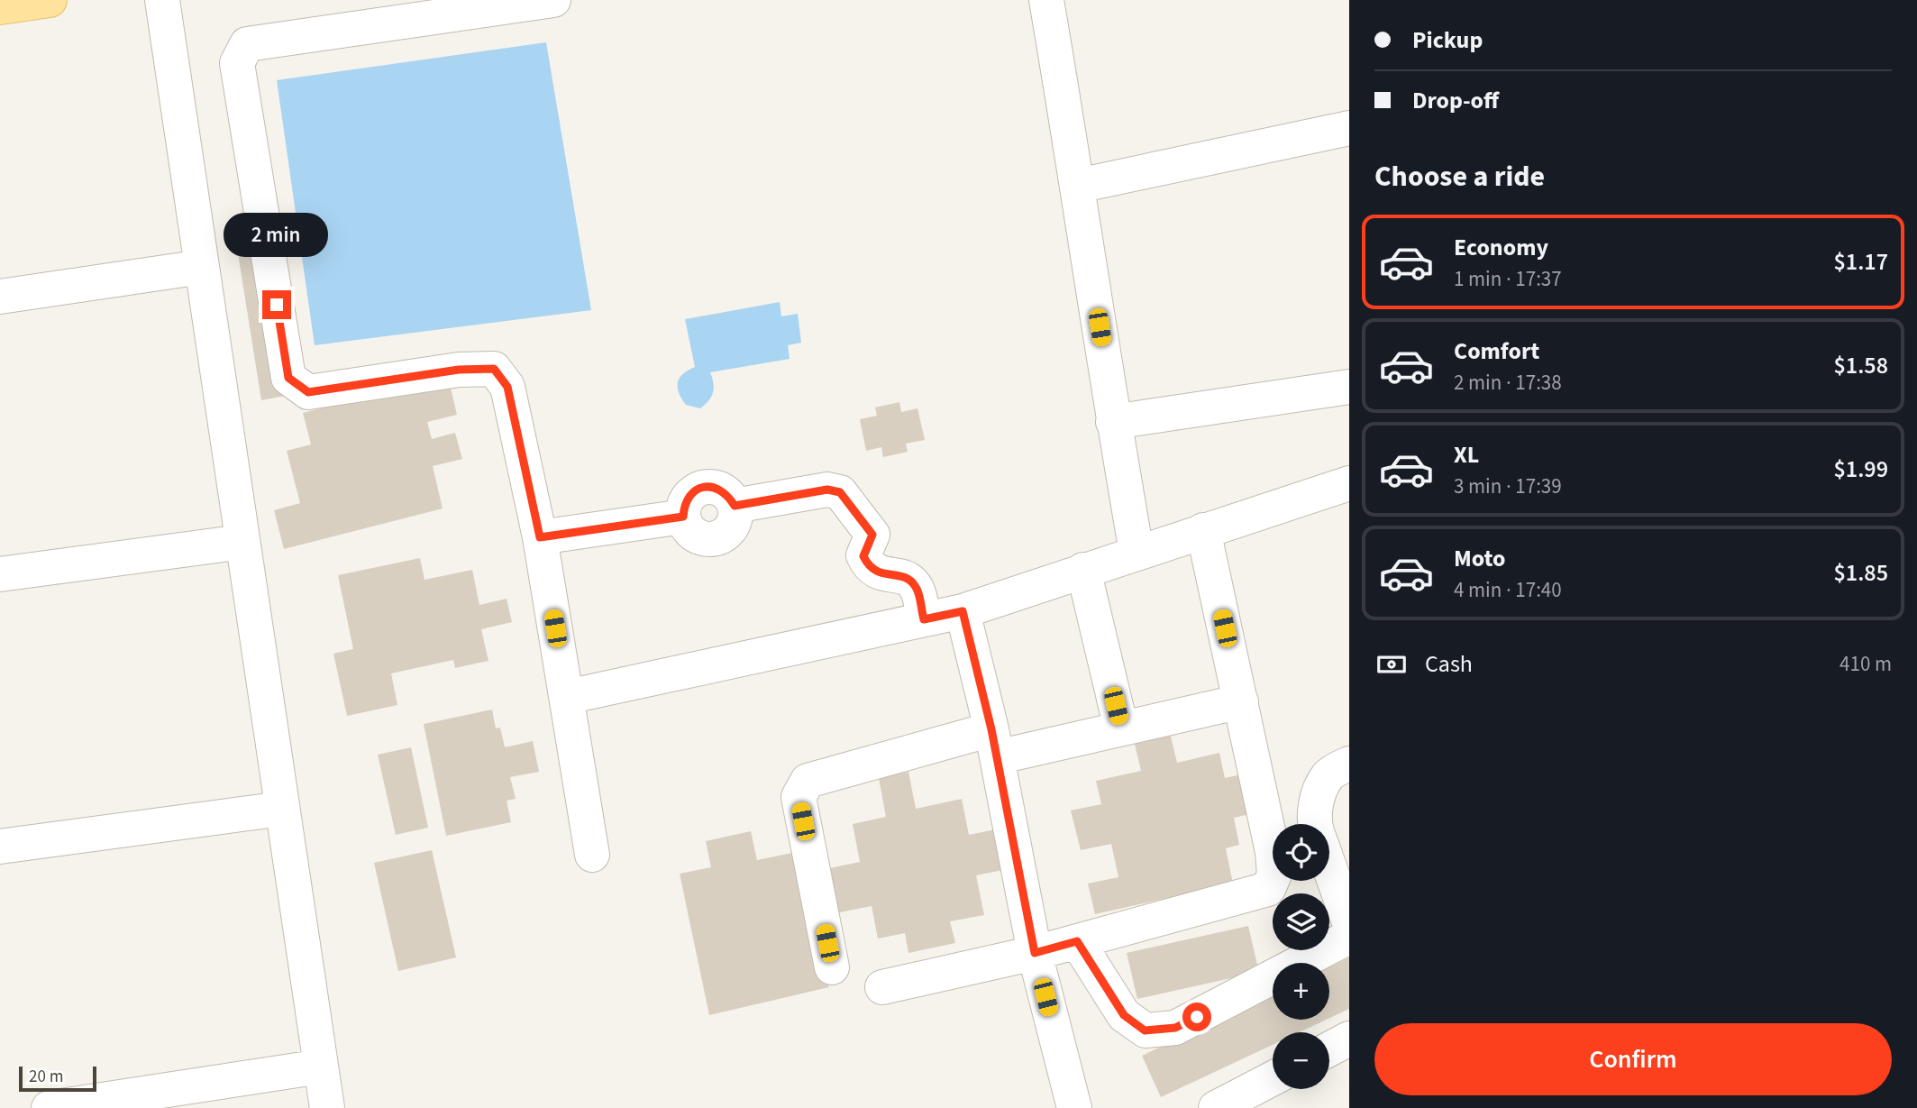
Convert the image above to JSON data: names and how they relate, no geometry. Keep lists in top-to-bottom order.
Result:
{
  "scale_bar": "20 m",
  "page": {
    "banner": ["Pickup", "Drop-off"],
    "heading": "Choose a ride",
    "bubble": "2 min",
    "list": [
      {
        "name": "Economy",
        "note": "1 min · 17:37",
        "value": "$1.17"
      },
      {
        "name": "Comfort",
        "note": "2 min · 17:38",
        "value": "$1.58"
      },
      {
        "name": "XL",
        "note": "3 min · 17:39",
        "value": "$1.99"
      },
      {
        "name": "Moto",
        "note": "4 min · 17:40",
        "value": "$1.85"
      }
    ],
    "pay": ["Cash", "410 m"],
    "map_buttons": ["+", "−"],
    "buttons": "Confirm",
    "scale": "20 m"
  }
}
